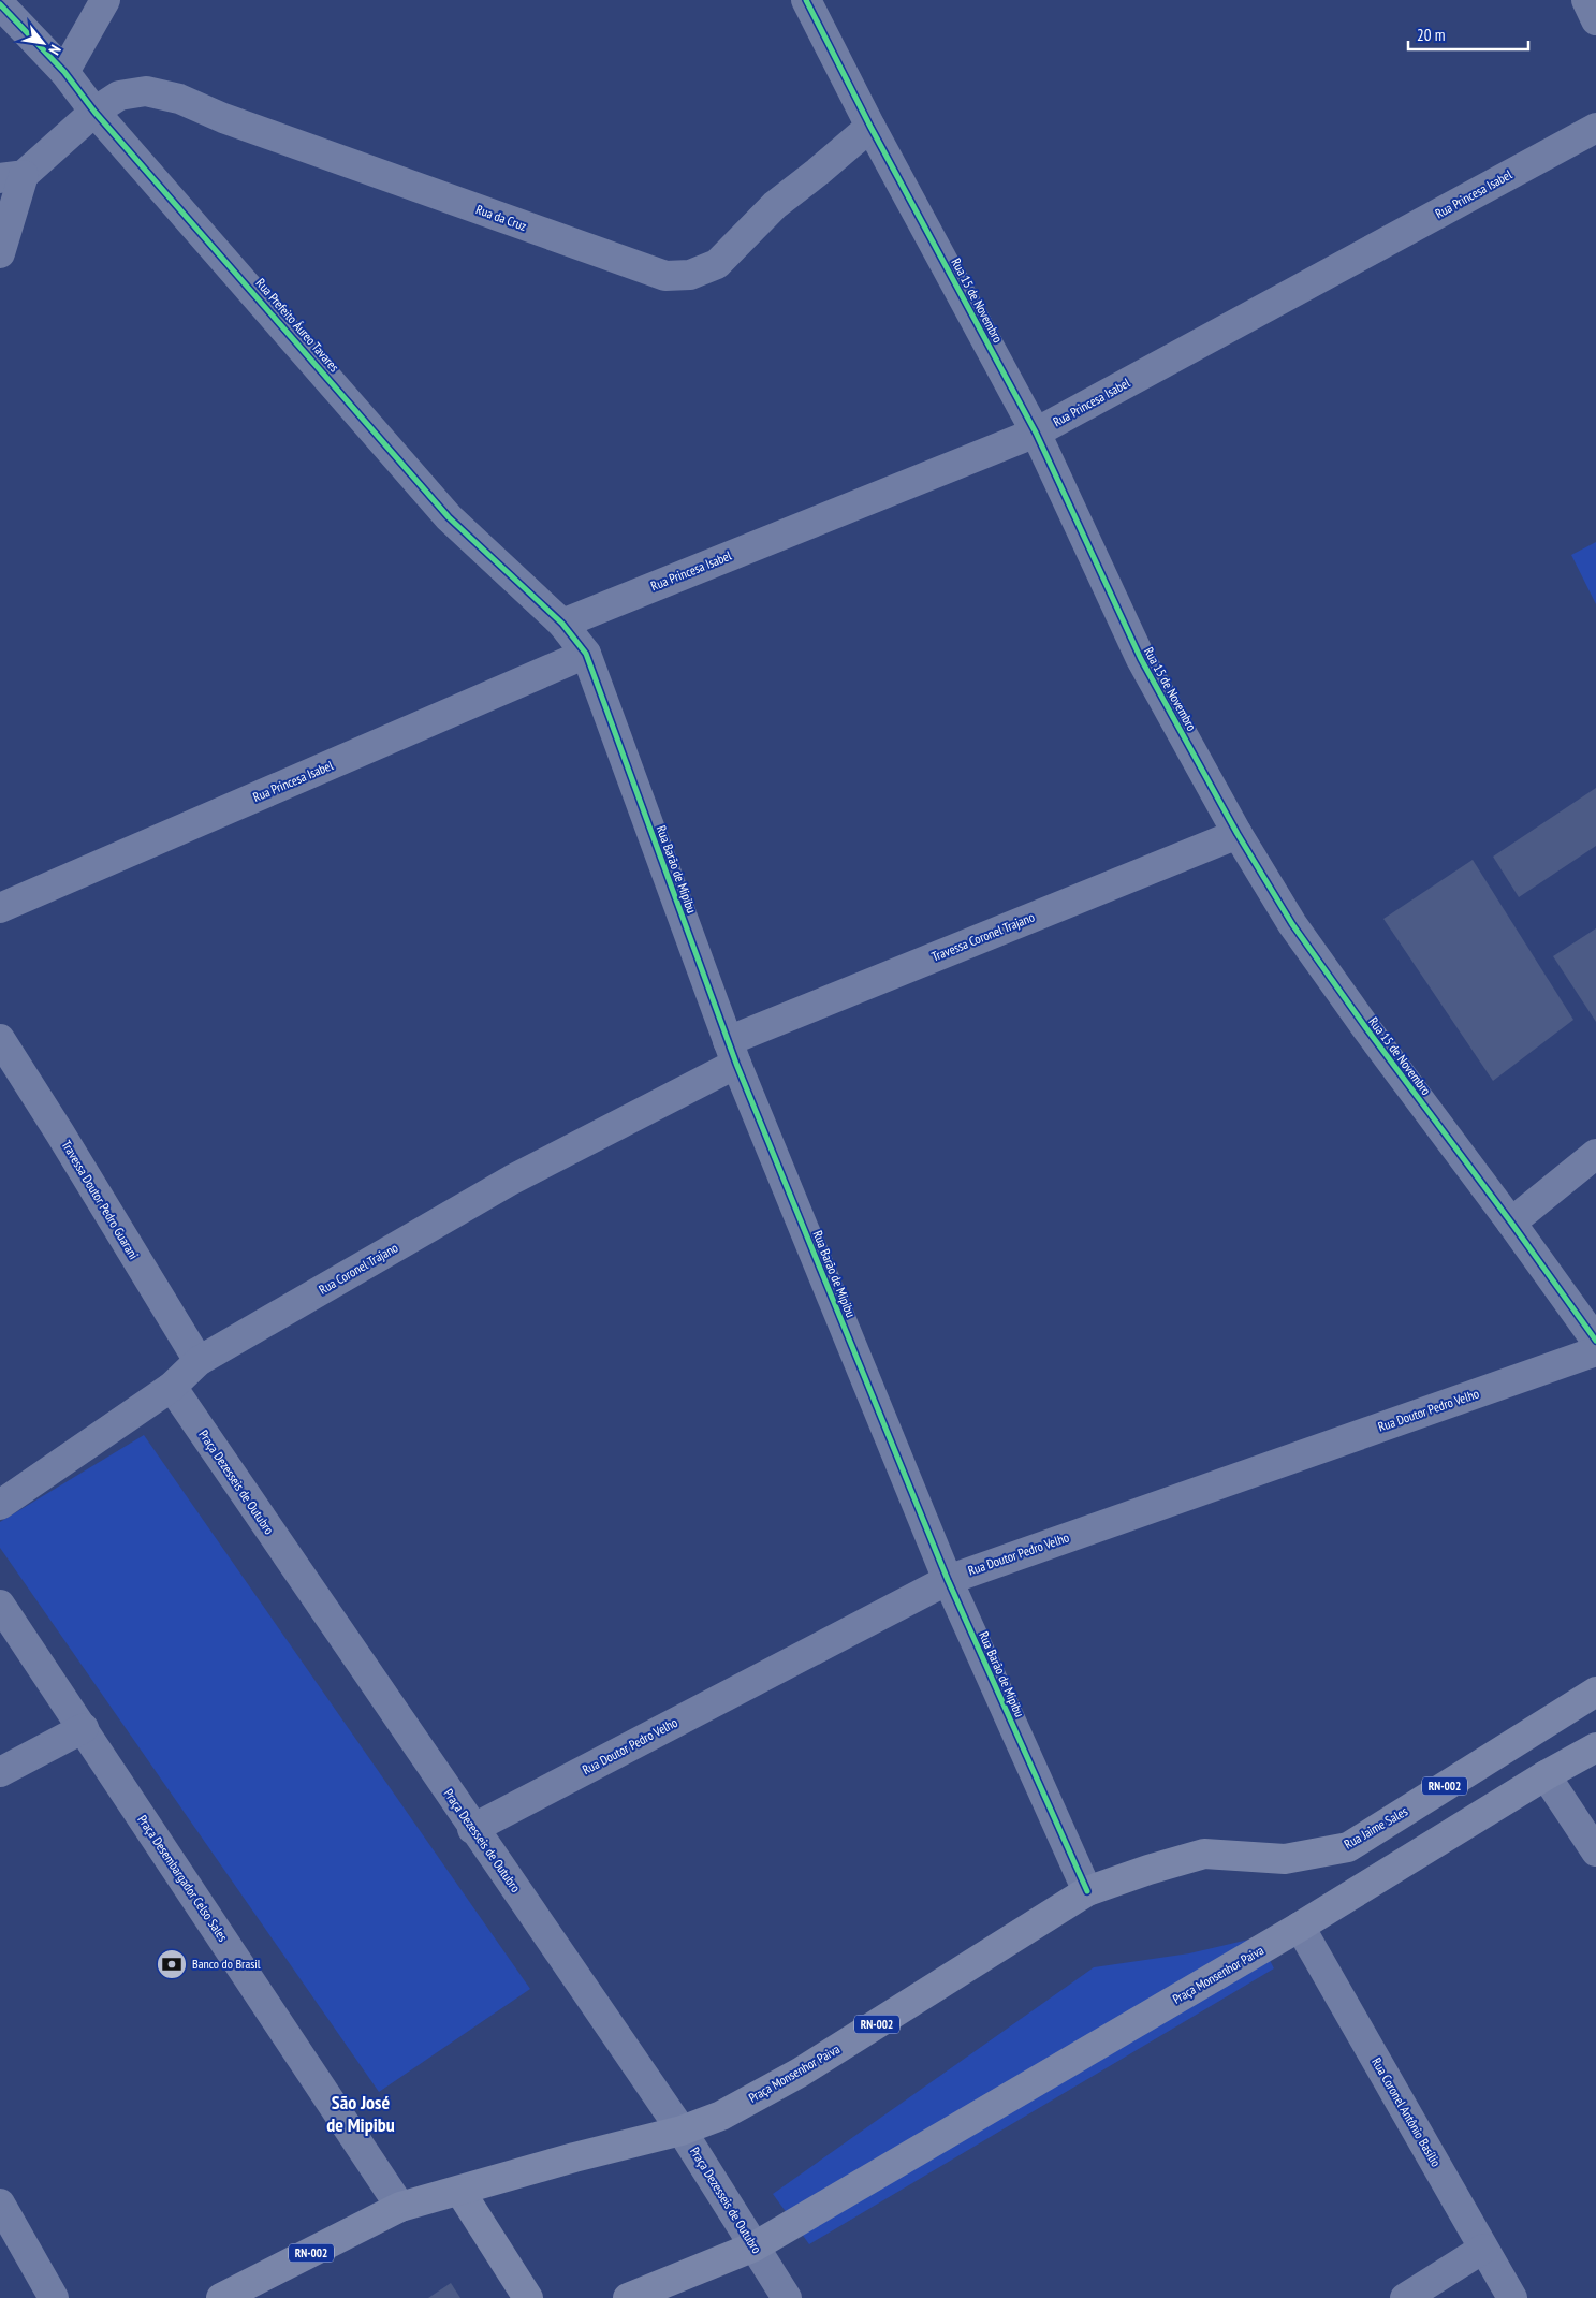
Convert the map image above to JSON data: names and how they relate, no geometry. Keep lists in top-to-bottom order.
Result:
{
  "streets": {
    "main road": ["RN-002", "Rua Jaime Sales", "Praça Monsenhor Paiva"],
    "street": [
      "Rua Princesa Isabel",
      "Rua da Cruz",
      "Rua 15 de Novembro",
      "Rua Prefeito Áureo Tavares",
      "Rua Barão de Mipibu",
      "Travessa Coronel Trajano",
      "Travessa Doutor Pedro Guarani",
      "Rua Coronel Trajano",
      "Rua Doutor Pedro Velho",
      "Praça Dezesseis de Outubro",
      "Praça Desembargador Celso Sales",
      "Rua Coronel Antônio Basílio"
    ]
  },
  "crossings": [
    ["Rua Princesa Isabel", "Rua 15 de Novembro"],
    ["Rua Princesa Isabel", "Rua Prefeito Áureo Tavares"],
    ["Rua Princesa Isabel", "Rua Barão de Mipibu"],
    ["Rua da Cruz", "Rua 15 de Novembro"],
    ["Rua da Cruz", "Rua Prefeito Áureo Tavares"],
    ["Rua 15 de Novembro", "Travessa Coronel Trajano"],
    ["Rua Prefeito Áureo Tavares", "Rua Barão de Mipibu"],
    ["Rua Barão de Mipibu", "Travessa Coronel Trajano"],
    ["Rua Barão de Mipibu", "Rua Coronel Trajano"],
    ["Rua Barão de Mipibu", "Rua Doutor Pedro Velho"],
    ["Rua Barão de Mipibu", "Praça Monsenhor Paiva"],
    ["Travessa Coronel Trajano", "Rua Coronel Trajano"],
    ["Travessa Doutor Pedro Guarani", "Rua Coronel Trajano"],
    ["Rua Coronel Trajano", "Praça Dezesseis de Outubro"],
    ["Rua Doutor Pedro Velho", "Praça Dezesseis de Outubro"],
    ["Praça Dezesseis de Outubro", "Praça Monsenhor Paiva"],
    ["RN-002", "Praça Desembargador Celso Sales"],
    ["RN-002", "Praça Monsenhor Paiva"],
    ["Rua Jaime Sales", "Praça Monsenhor Paiva"],
    ["Praça Desembargador Celso Sales", "Praça Monsenhor Paiva"],
    ["Praça Monsenhor Paiva", "Rua Coronel Antônio Basílio"]
  ],
  "districts": ["São José de Mipibu"],
  "places": {
    "bank": ["Banco do Brasil"]
  },
  "scale_bar": "20 m",
  "north": "bottom right"
}
